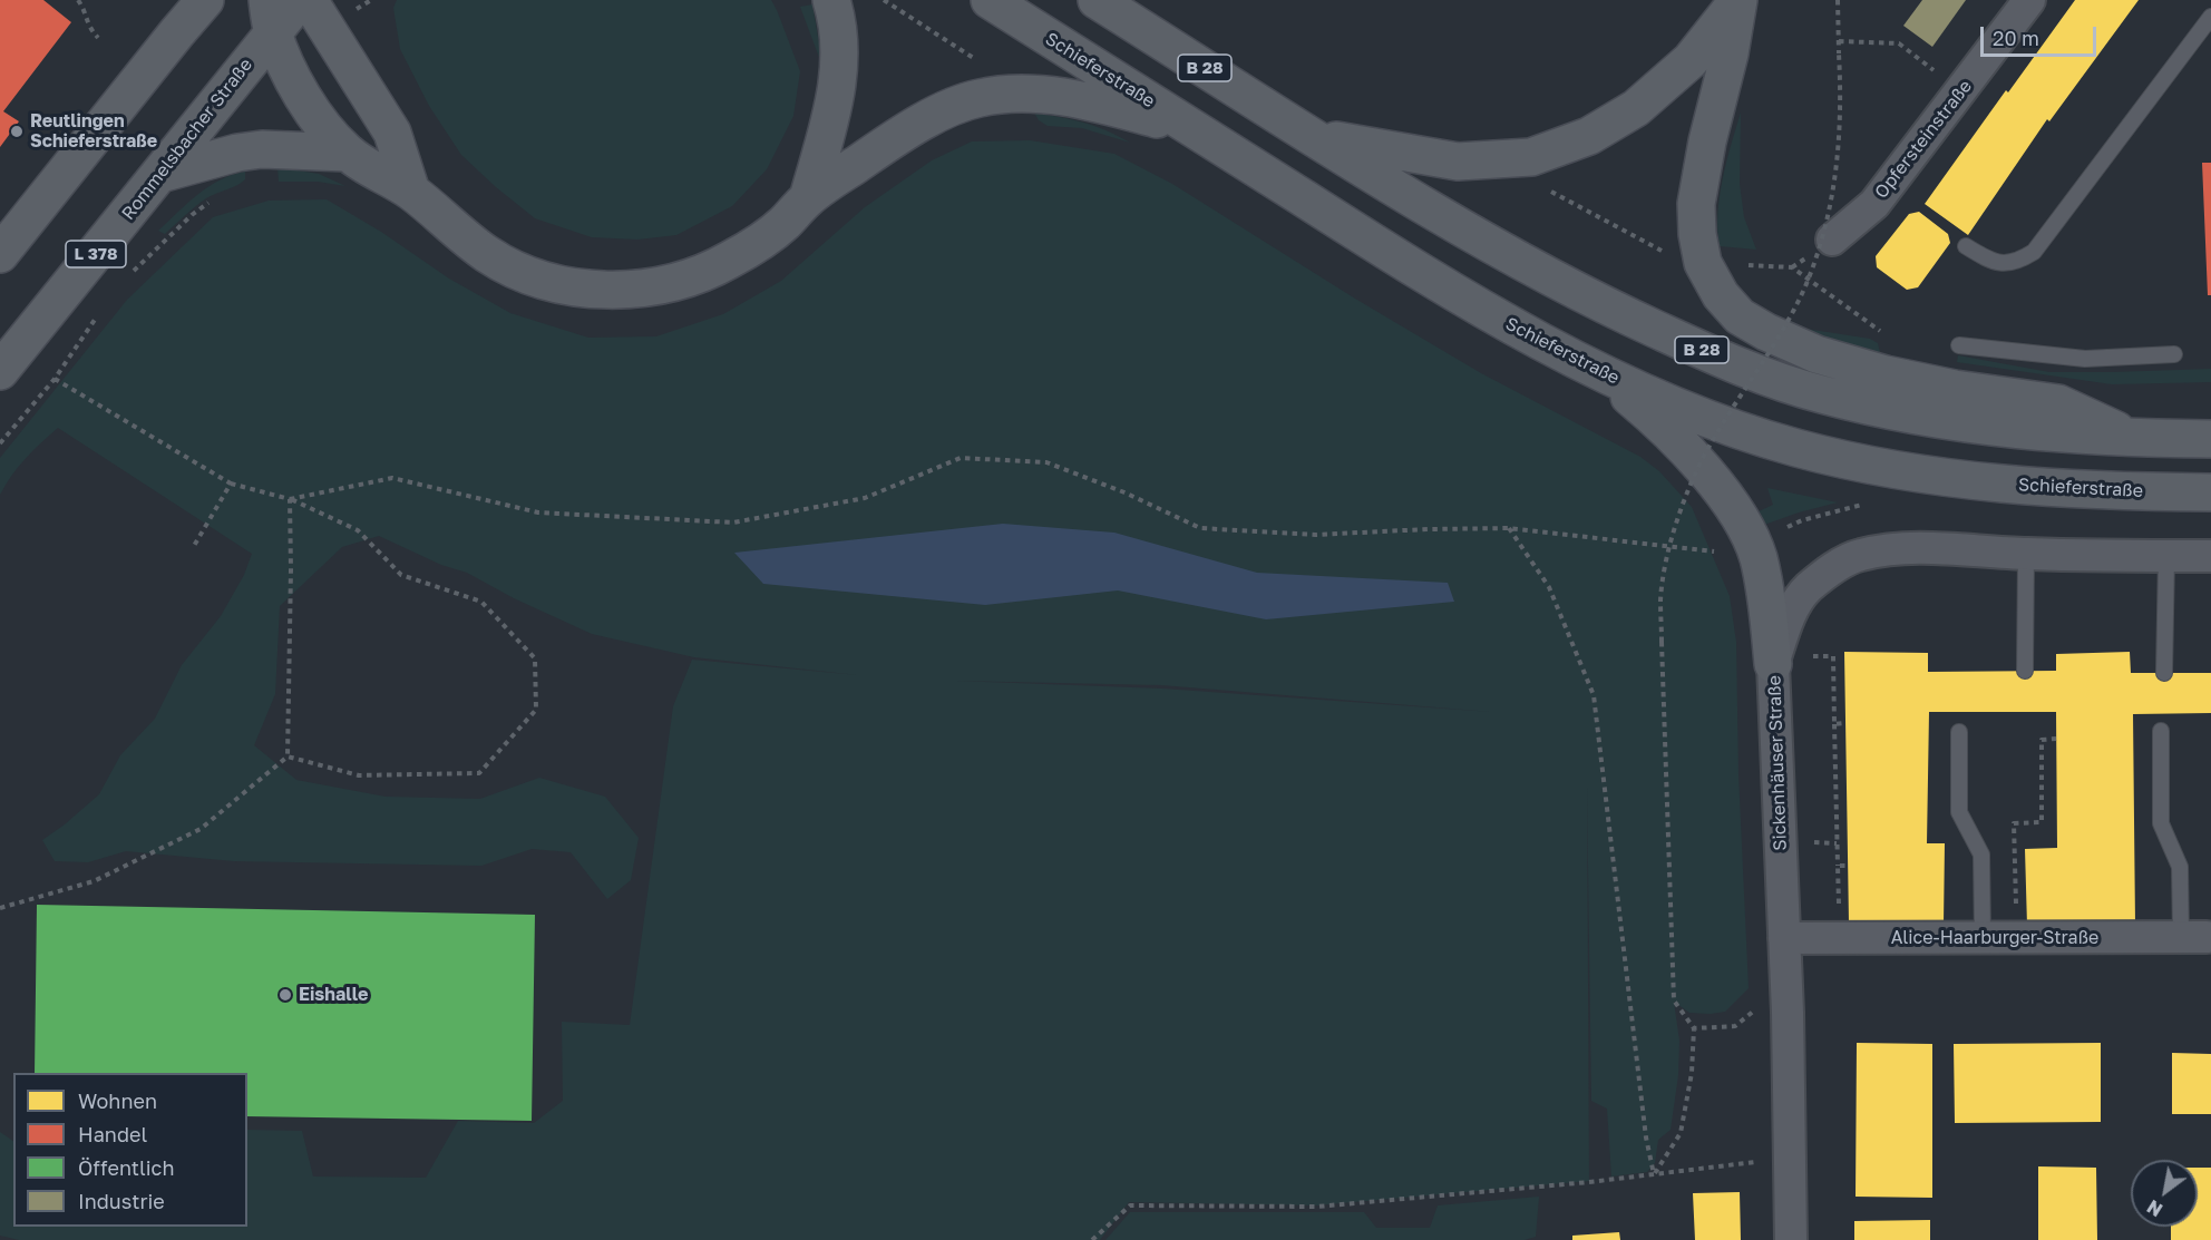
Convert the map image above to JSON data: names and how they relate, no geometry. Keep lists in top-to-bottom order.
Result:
{
  "streets": {
    "main road": [
      "B 28",
      "Schieferstraße",
      "Rommelsbacher Straße",
      "L 378"
    ],
    "street": ["Opfersteinstraße", "Sickenhäuser Straße", "Alice-Haarburger-Straße"]
  },
  "crossings": [
    ["Sickenhäuser Straße", "Alice-Haarburger-Straße"]
  ],
  "places": ["Reutlingen Schieferstraße", "Eishalle"],
  "legend": [
    "Wohnen",
    "Handel",
    "Öffentlich",
    "Industrie"
  ],
  "scale_bar": "20 m",
  "north": "bottom left"
}
